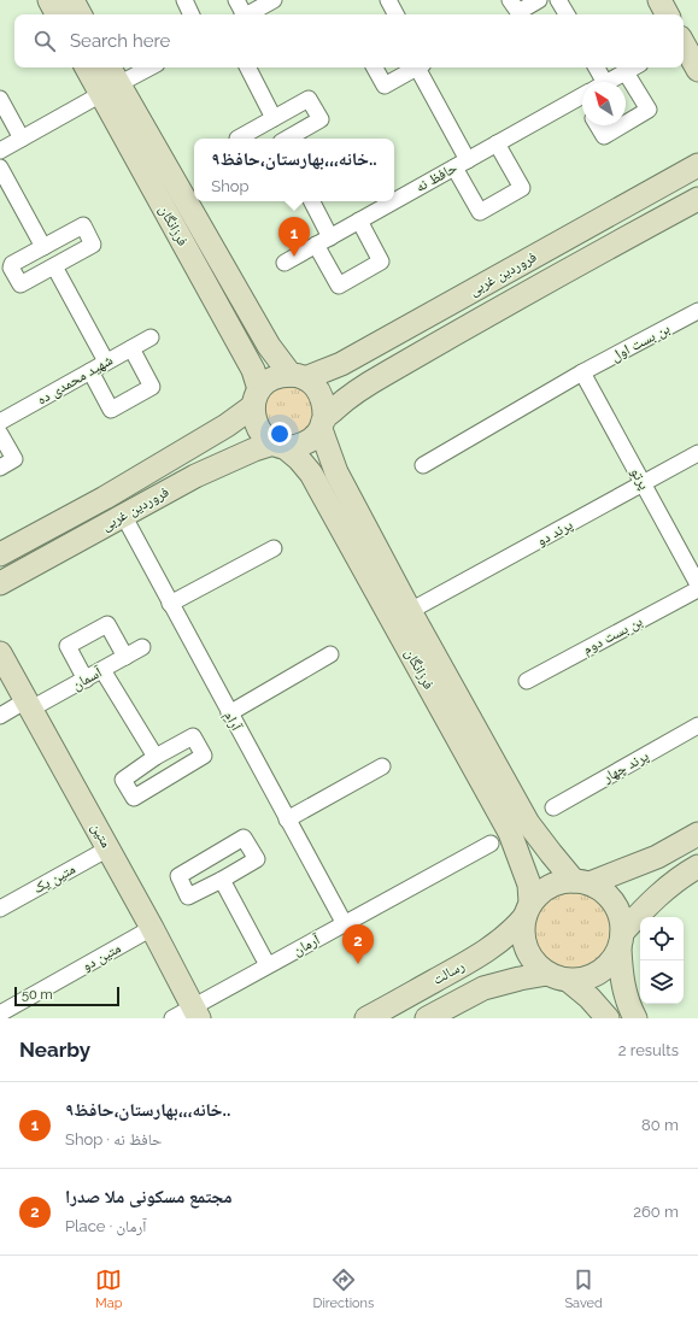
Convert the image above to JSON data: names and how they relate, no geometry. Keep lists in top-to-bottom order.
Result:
{
  "streets": {
    "street": [
      "حافظ نه",
      "فرزانگان",
      "فروردین غربی",
      "بن بست اول",
      "شهید محمدی ده",
      "پرتو",
      "پرند دو",
      "بن بست دوم",
      "آسمان",
      "آرام",
      "پرند چهار",
      "متین",
      "متین یک",
      "آرمان",
      "متین دو",
      "رسالت"
    ]
  },
  "crossings": [
    ["فرزانگان", "فروردین غربی"],
    ["فرزانگان", "پرند دو"],
    ["فرزانگان", "رسالت"],
    ["فروردین غربی", "آرام"],
    ["بن بست اول", "پرتو"],
    ["پرتو", "پرند دو"],
    ["آسمان", "متین"],
    ["آرام", "آرمان"],
    ["متین", "متین یک"],
    ["متین", "آرمان"],
    ["متین", "متین دو"]
  ],
  "scale_bar": "50 m",
  "north": "top left",
  "page": {
    "search": "Search here",
    "popup": ["خانه،،،بهارستان،حافظ۹..", "Shop"],
    "pins": ["1", "2"],
    "scale": "50 m",
    "heading": ["Nearby", "2 results"],
    "list": [
      {
        "mark": "1",
        "name": "خانه،،،بهارستان،حافظ۹..",
        "note": "Shop · حافظ نه",
        "value": "80 m"
      },
      {
        "mark": "2",
        "name": "مجتمع مسکونی ملا صدرا",
        "note": "Place · آرمان",
        "value": "260 m"
      }
    ],
    "nav": ["Map", "Directions", "Saved"]
  }
}
